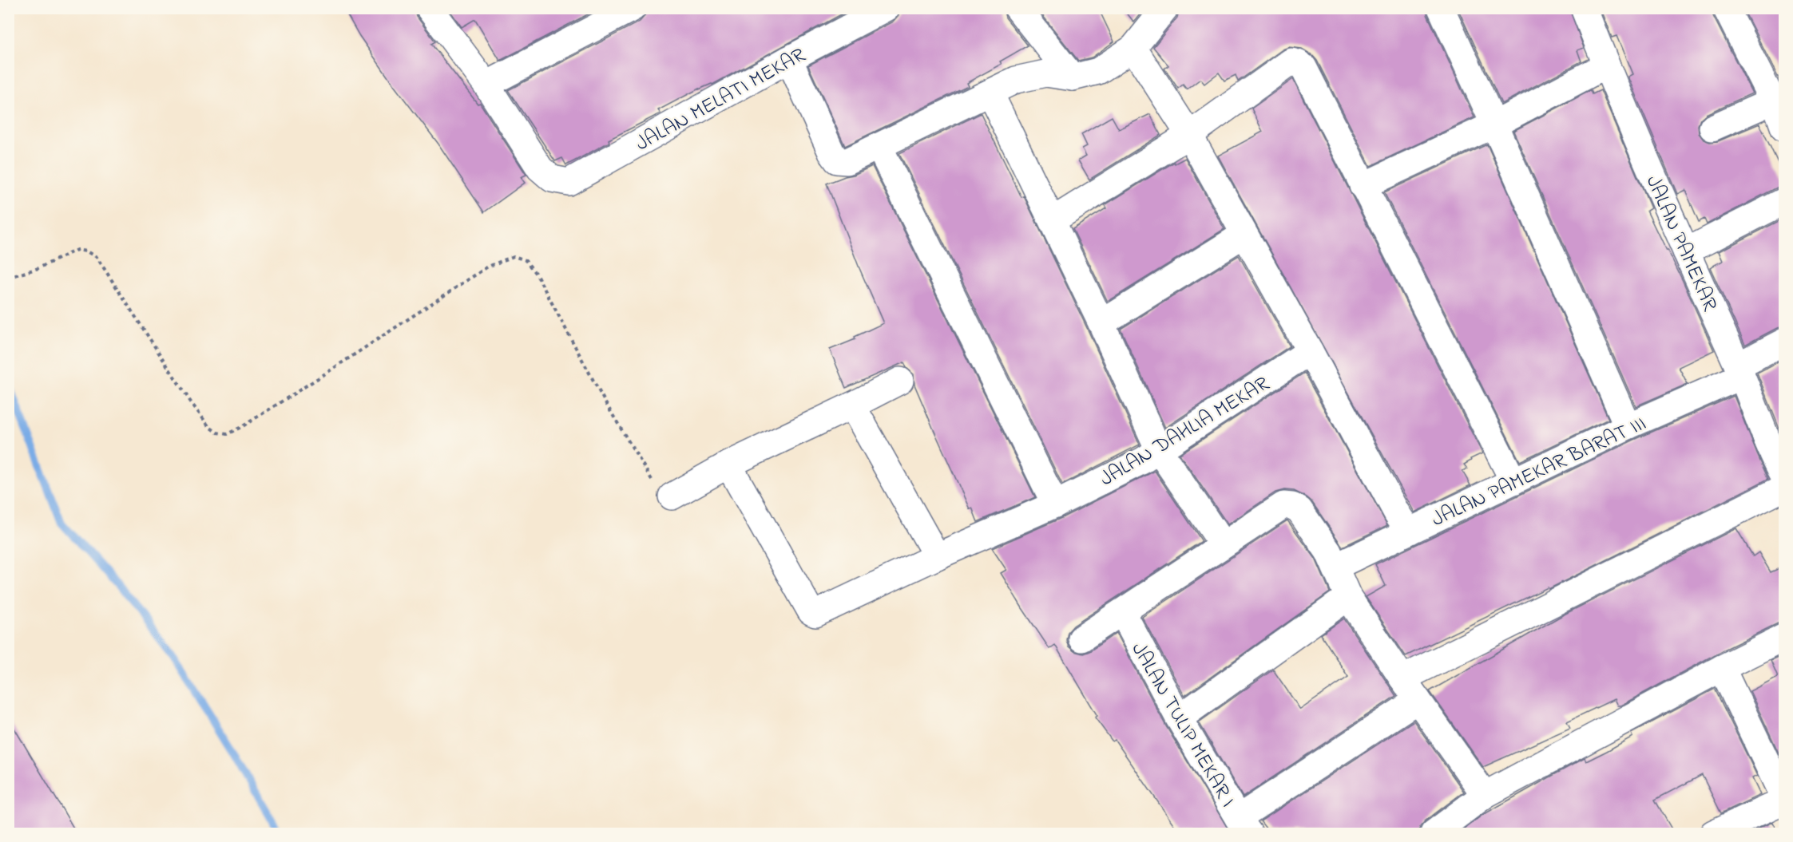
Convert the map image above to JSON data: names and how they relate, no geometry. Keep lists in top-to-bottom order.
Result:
{
  "streets": {
    "street": [
      "JALAN MELATI MEKAR",
      "JALAN PAMEKAR",
      "JALAN DAHLIA MEKAR",
      "JALAN PAMEKAR BARAT III",
      "JALAN TULIP MEKAR I"
    ]
  },
  "crossings": [
    ["JALAN PAMEKAR", "JALAN PAMEKAR BARAT III"]
  ]
}
